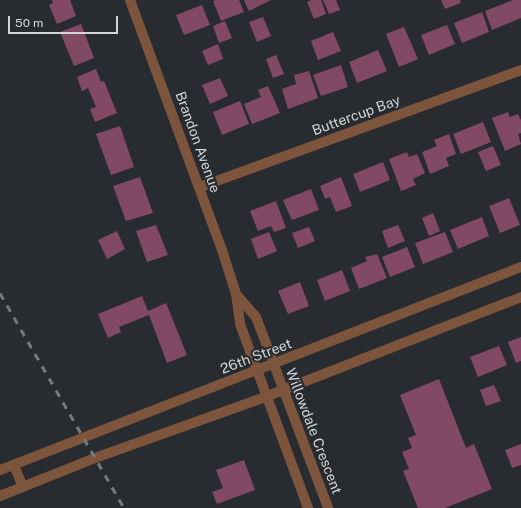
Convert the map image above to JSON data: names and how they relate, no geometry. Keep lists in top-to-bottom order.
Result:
{
  "streets": {
    "street": [
      "Buttercup Bay",
      "Brandon Avenue",
      "26th Street",
      "Willowdale Crescent"
    ]
  },
  "crossings": [
    ["Buttercup Bay", "Brandon Avenue"],
    ["Brandon Avenue", "26th Street"],
    ["Brandon Avenue", "Willowdale Crescent"],
    ["26th Street", "Willowdale Crescent"]
  ],
  "scale_bar": "50 m"
}
